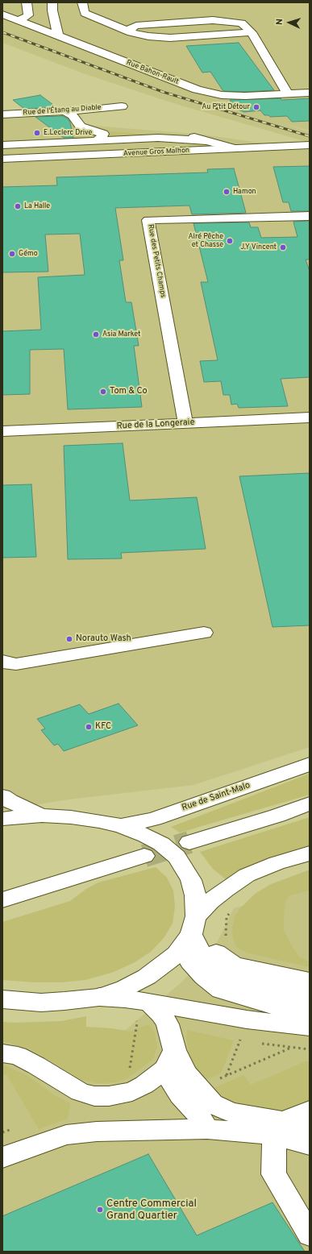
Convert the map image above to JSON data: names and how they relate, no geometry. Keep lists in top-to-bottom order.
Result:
{
  "streets": {
    "main road": [
      "Rue Bahon-Rault",
      "Rue de l'Étang au Diable",
      "Avenue Gros Malhon",
      "Rue des Petits Champs",
      "Rue de la Longeraie",
      "Rue de Saint-Malo"
    ]
  },
  "crossings": [
    ["Rue des Petits Champs", "Rue de la Longeraie"]
  ],
  "places": [
    "Au P'tit Détour",
    "E.Leclerc Drive",
    "Hamon",
    "La Halle",
    "Alré Pêche et Chasse",
    "J.Y Vincent",
    "Gémo",
    "Asia Market",
    "Tom & Co",
    "Norauto Wash",
    "KFC",
    "Centre Commercial Grand Quartier"
  ],
  "north": "left"
}
